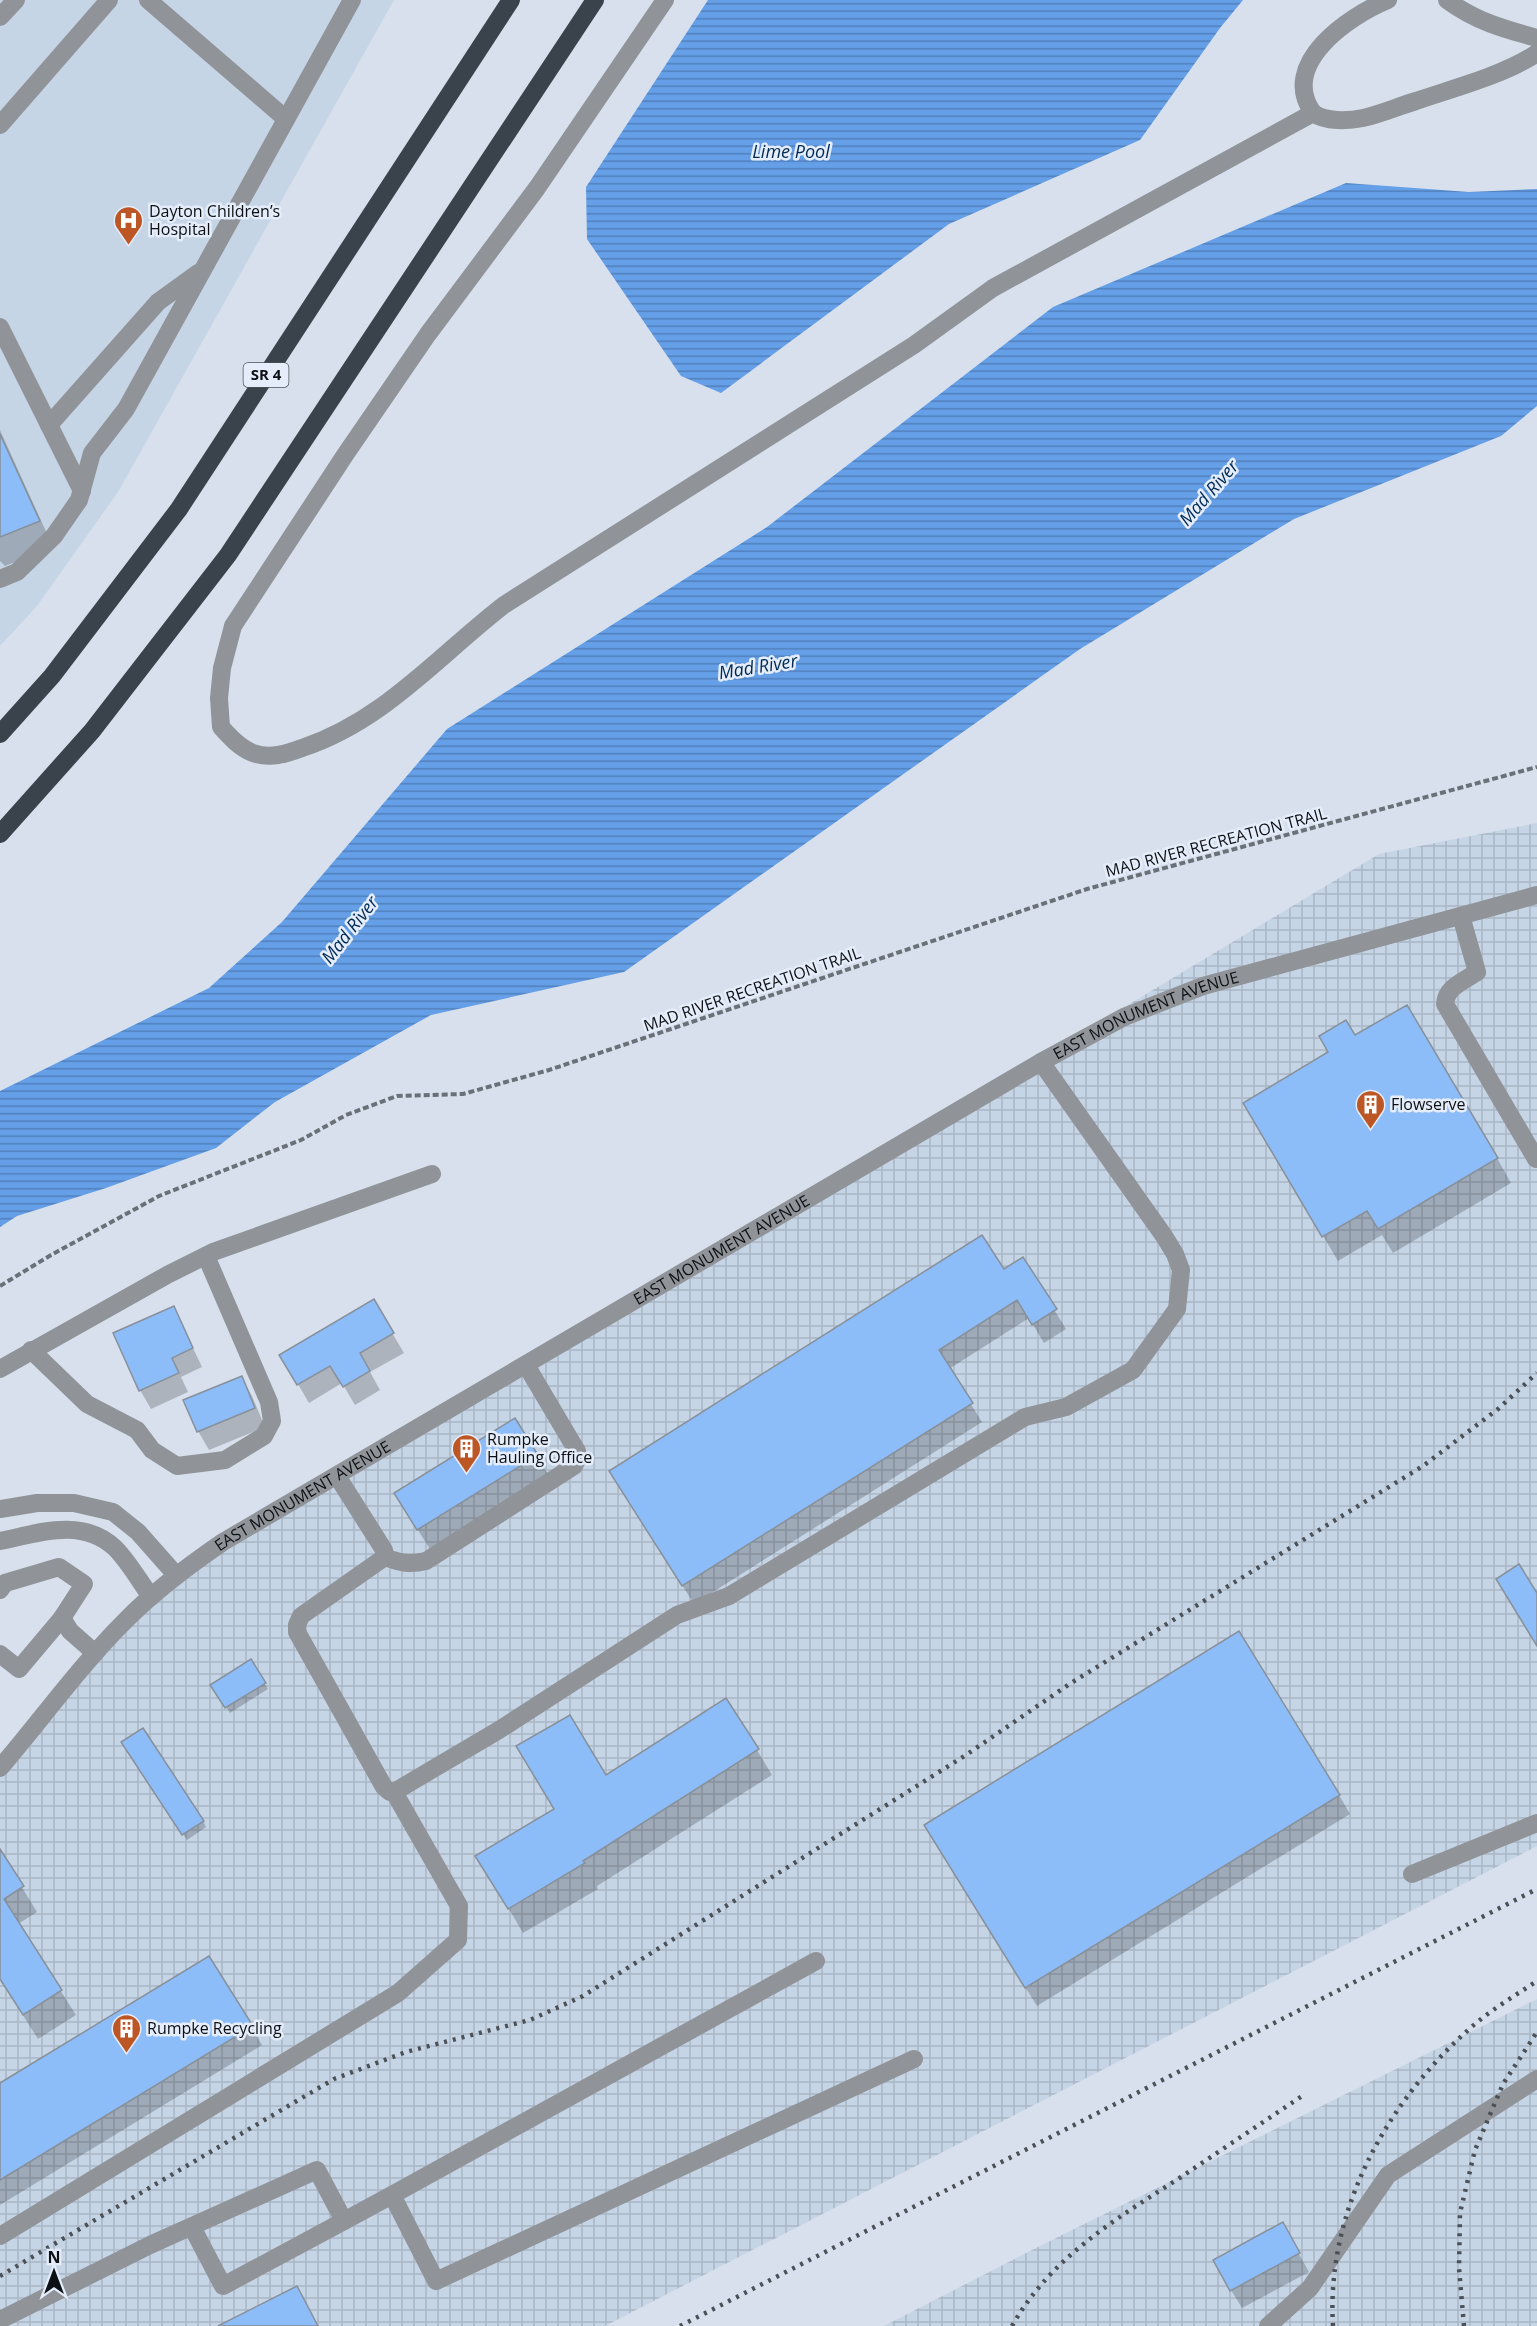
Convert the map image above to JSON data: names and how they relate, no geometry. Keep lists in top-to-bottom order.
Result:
{
  "streets": {
    "highway": ["SR 4"],
    "street": ["EAST MONUMENT AVENUE"],
    "path": ["MAD RIVER RECREATION TRAIL"]
  },
  "water": ["Lime Pool", "Mad River"],
  "places": {
    "hospital": ["Dayton Children’s Hospital"],
    "building": ["Flowserve", "Rumpke Hauling Office", "Rumpke Recycling"]
  },
  "north": "top"
}
